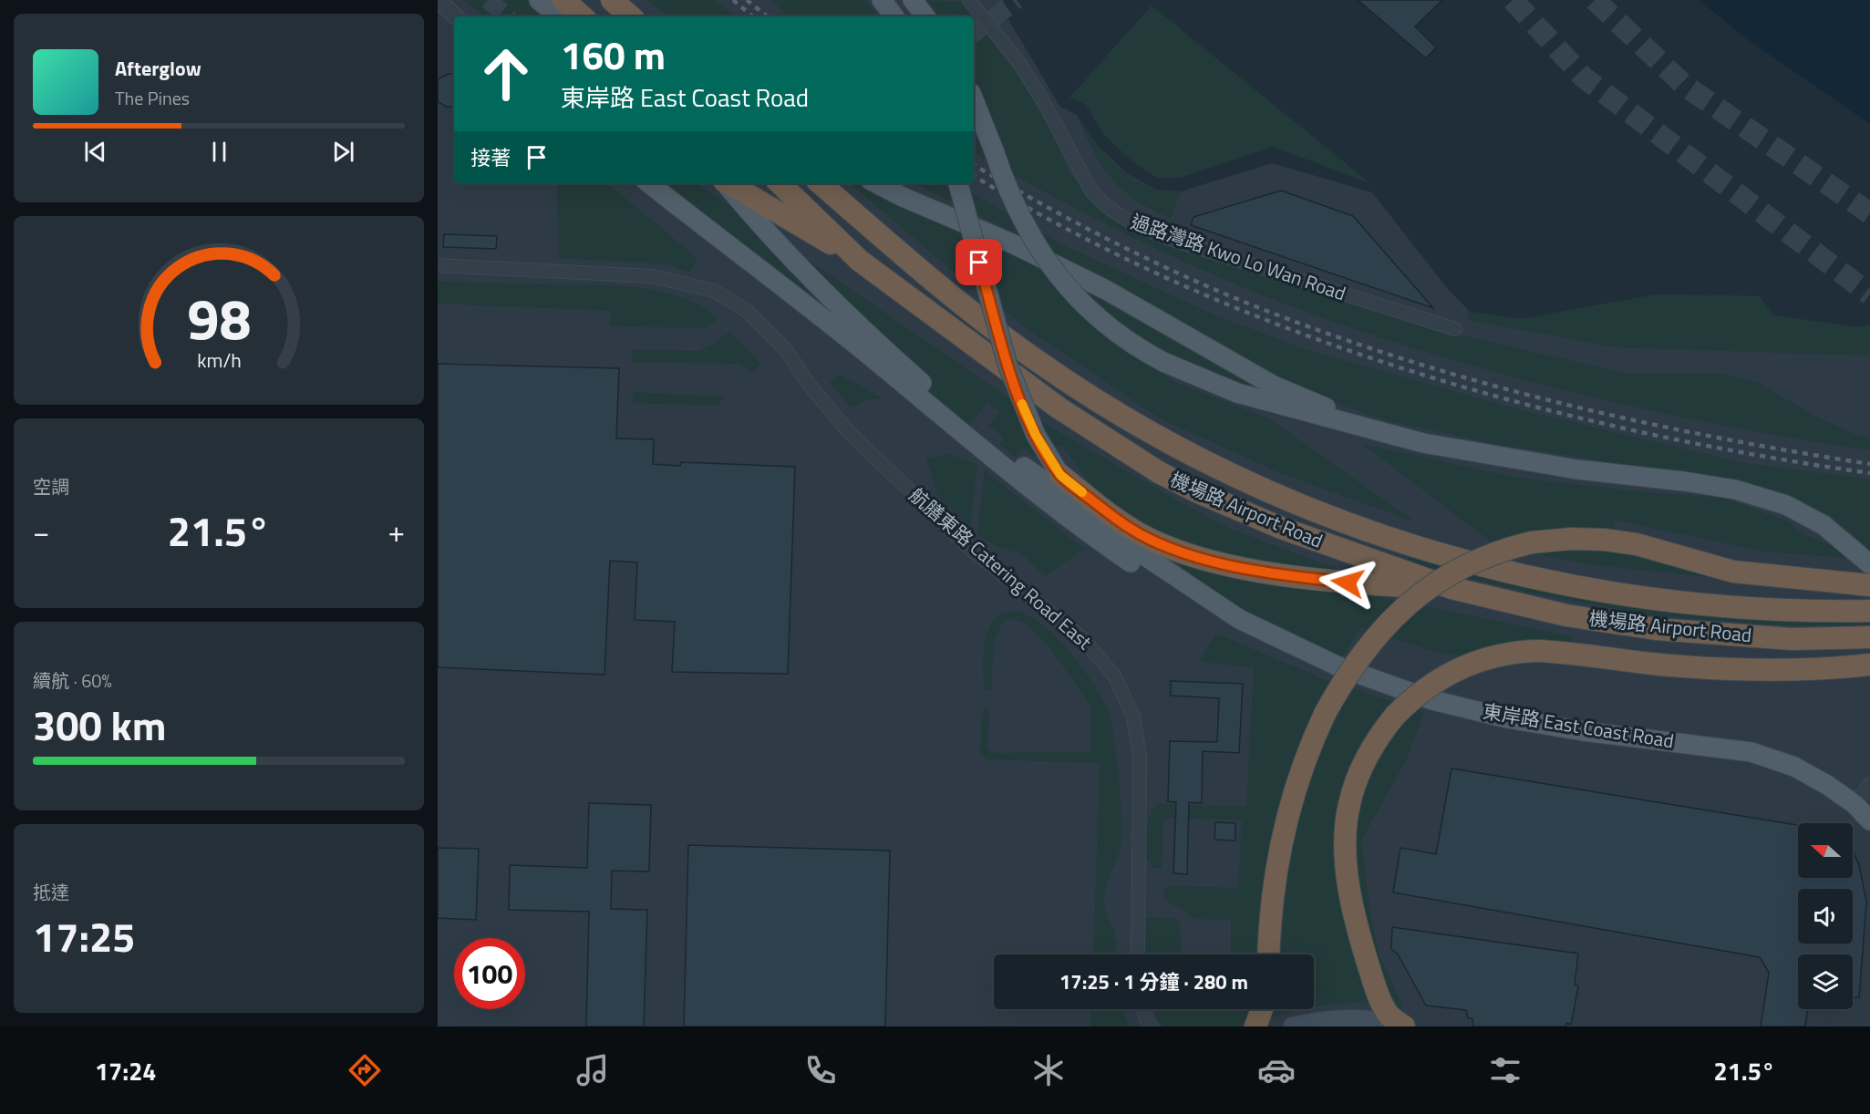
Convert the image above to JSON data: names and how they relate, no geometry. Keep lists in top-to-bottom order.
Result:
{
  "streets": {
    "highway": ["機場路 Airport Road"],
    "main road": ["東岸路 East Coast Road"],
    "street": ["過路灣路 Kwo Lo Wan Road", "航膳東路 Catering Road East"]
  },
  "north": "left",
  "page": {
    "turn": ["160 m", "東岸路 East Coast Road"],
    "song": ["Afterglow", "The Pines"],
    "then": "接著",
    "tile": [
      "空調",
      ["續航 · 60%", "300 km"],
      ["抵達", "17:25"]
    ],
    "heat": ["−", "21.5°", "+"],
    "limit": "100",
    "trip": "17:25 · 1 分鐘 · 280 m",
    "tabs": ["17:24", "21.5°"],
    "gauge": ["98", "km/h"]
  }
}
